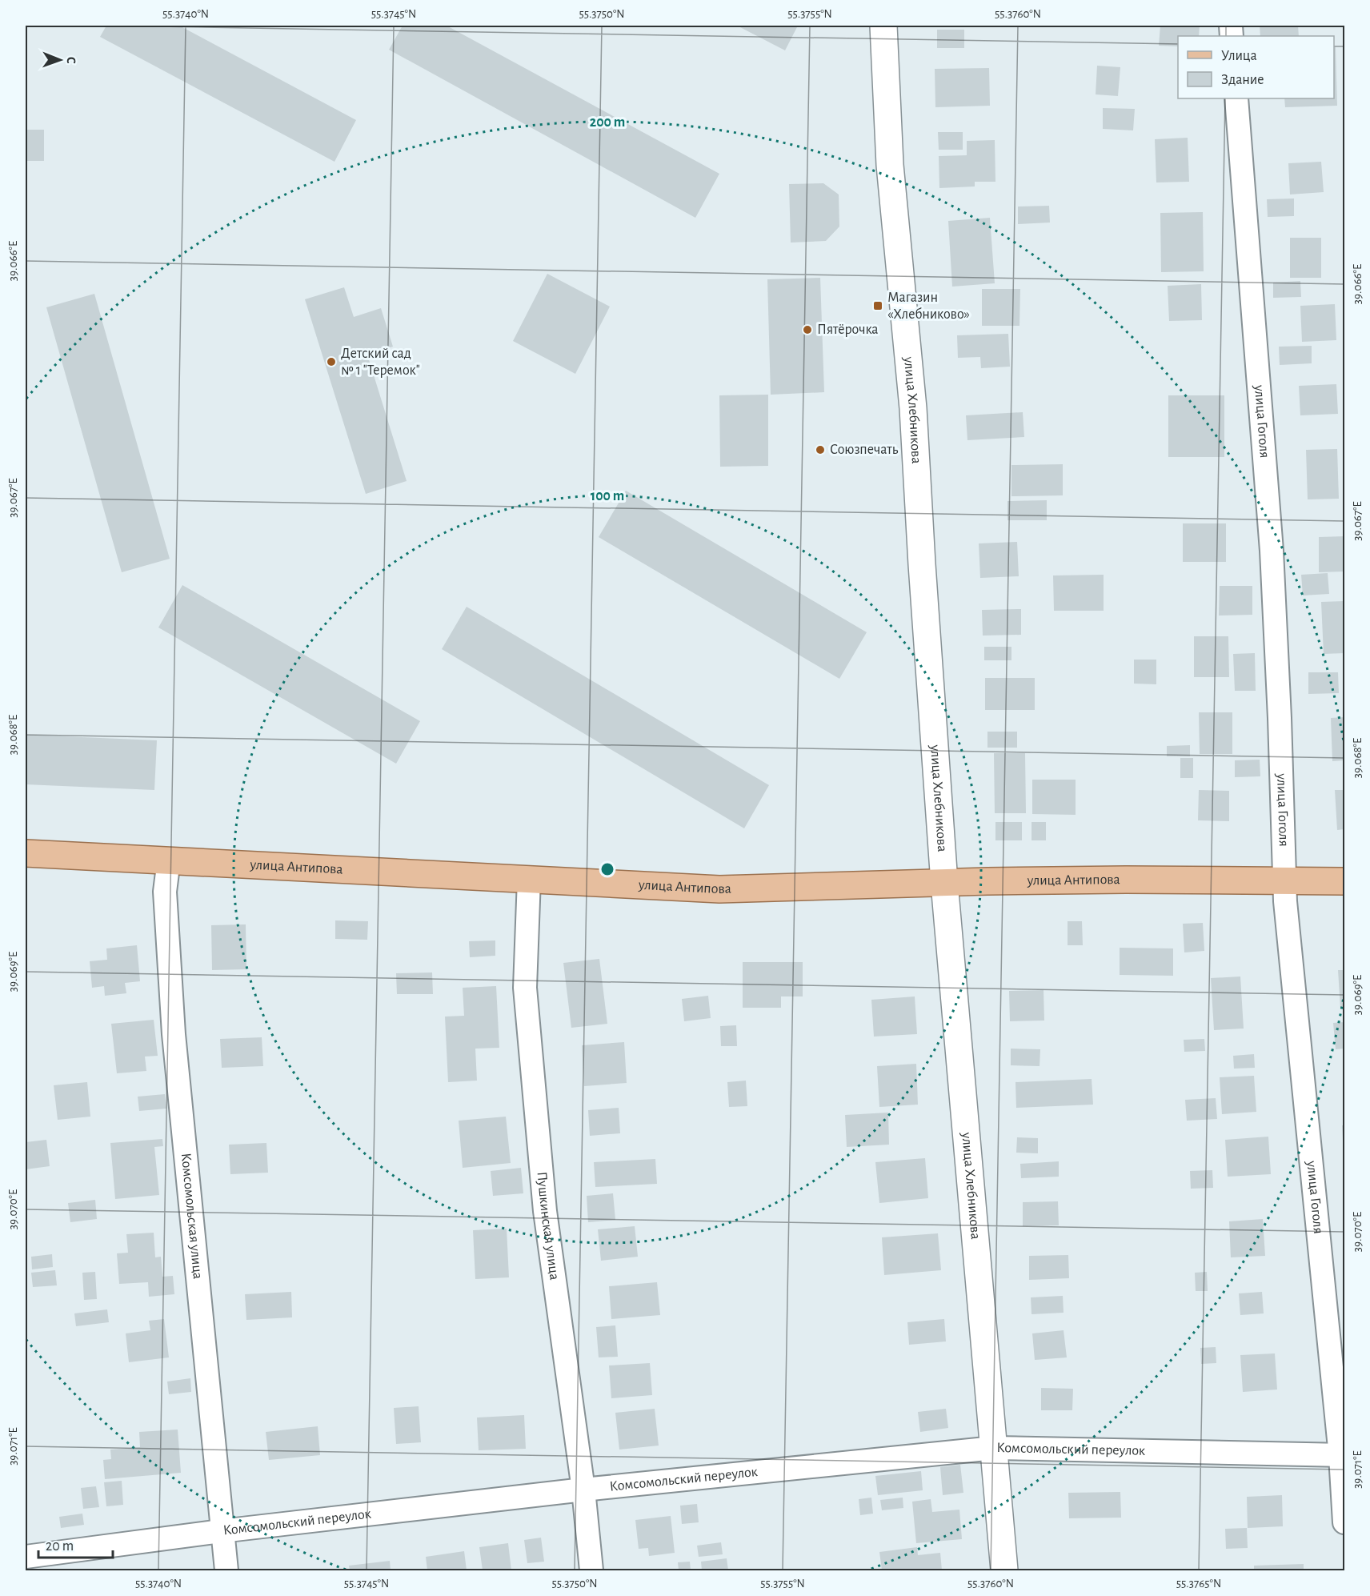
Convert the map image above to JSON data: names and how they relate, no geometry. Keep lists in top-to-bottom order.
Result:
{
  "streets": {
    "main road": ["улица Антипова"],
    "street": [
      "улица Хлебникова",
      "улица Гоголя",
      "Комсомольская улица",
      "Пушкинская улица",
      "Комсомольский переулок"
    ]
  },
  "crossings": [
    ["улица Хлебникова", "улица Антипова"],
    ["улица Хлебникова", "Комсомольский переулок"],
    ["улица Гоголя", "улица Антипова"],
    ["улица Гоголя", "Комсомольский переулок"],
    ["улица Антипова", "Комсомольская улица"],
    ["улица Антипова", "Пушкинская улица"],
    ["Комсомольская улица", "Комсомольский переулок"],
    ["Пушкинская улица", "Комсомольский переулок"]
  ],
  "places": {
    "transit": ["Магазин «Хлебниково»"],
    "other": ["Пятёрочка", "Детский сад № 1 \"Теремок\"", "Союзпечать"]
  },
  "legend": ["Улица", "Здание"],
  "scale_bar": "20 m",
  "north": "right",
  "coordinates": [
    "55.3740°N",
    "55.3745°N",
    "55.3750°N",
    "55.3755°N",
    "55.3760°N",
    "39.066°E",
    "39.067°E",
    "39.068°E",
    "39.069°E",
    "39.070°E",
    "39.071°E",
    "55.3765°N"
  ],
  "rings": ["200 m", "100 m"]
}
